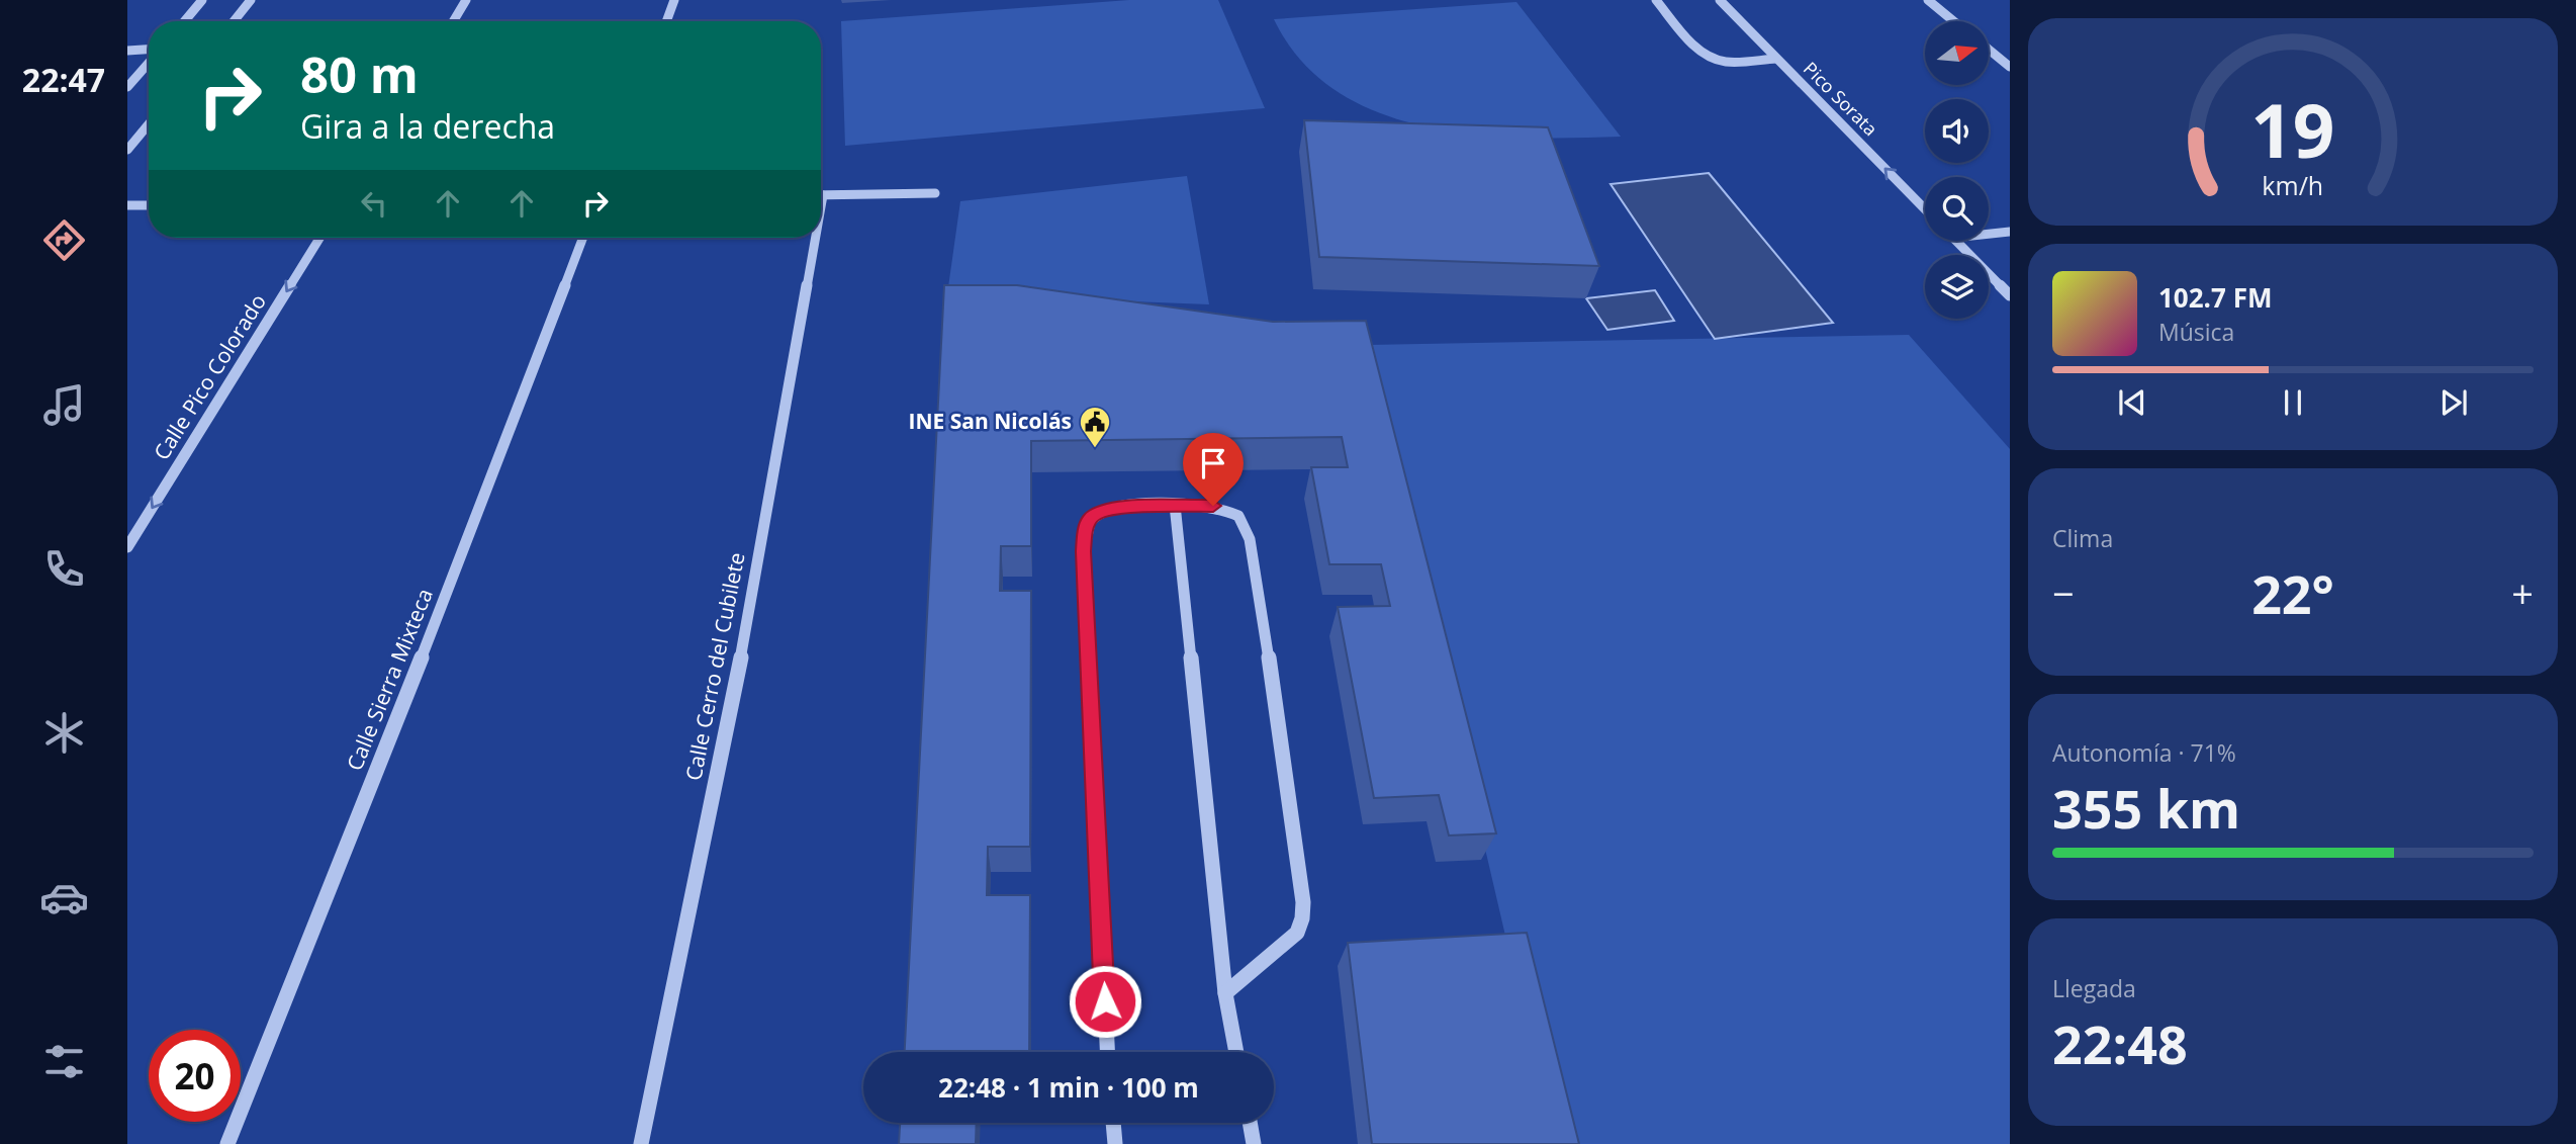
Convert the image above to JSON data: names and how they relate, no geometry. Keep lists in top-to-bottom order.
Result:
{
  "streets": {
    "street": [
      "Pico Sorata",
      "Calle Pico Colorado",
      "Calle Cerro del Cubilete",
      "Calle Sierra Mixteca"
    ]
  },
  "one_way": ["Pico Sorata", "Calle Pico Colorado"],
  "places": {
    "public building": ["INE San Nicolás"]
  },
  "north": "right",
  "page": {
    "tabs": "22:47",
    "turn": ["80 m", "Gira a la derecha"],
    "song": ["102.7 FM", "Música"],
    "tile": [
      "Clima",
      ["Autonomía · 71%", "355 km"],
      ["Llegada", "22:48"]
    ],
    "heat": ["−", "22°", "+"],
    "limit": "20",
    "trip": "22:48 · 1 min · 100 m",
    "gauge": ["19", "km/h"]
  }
}
